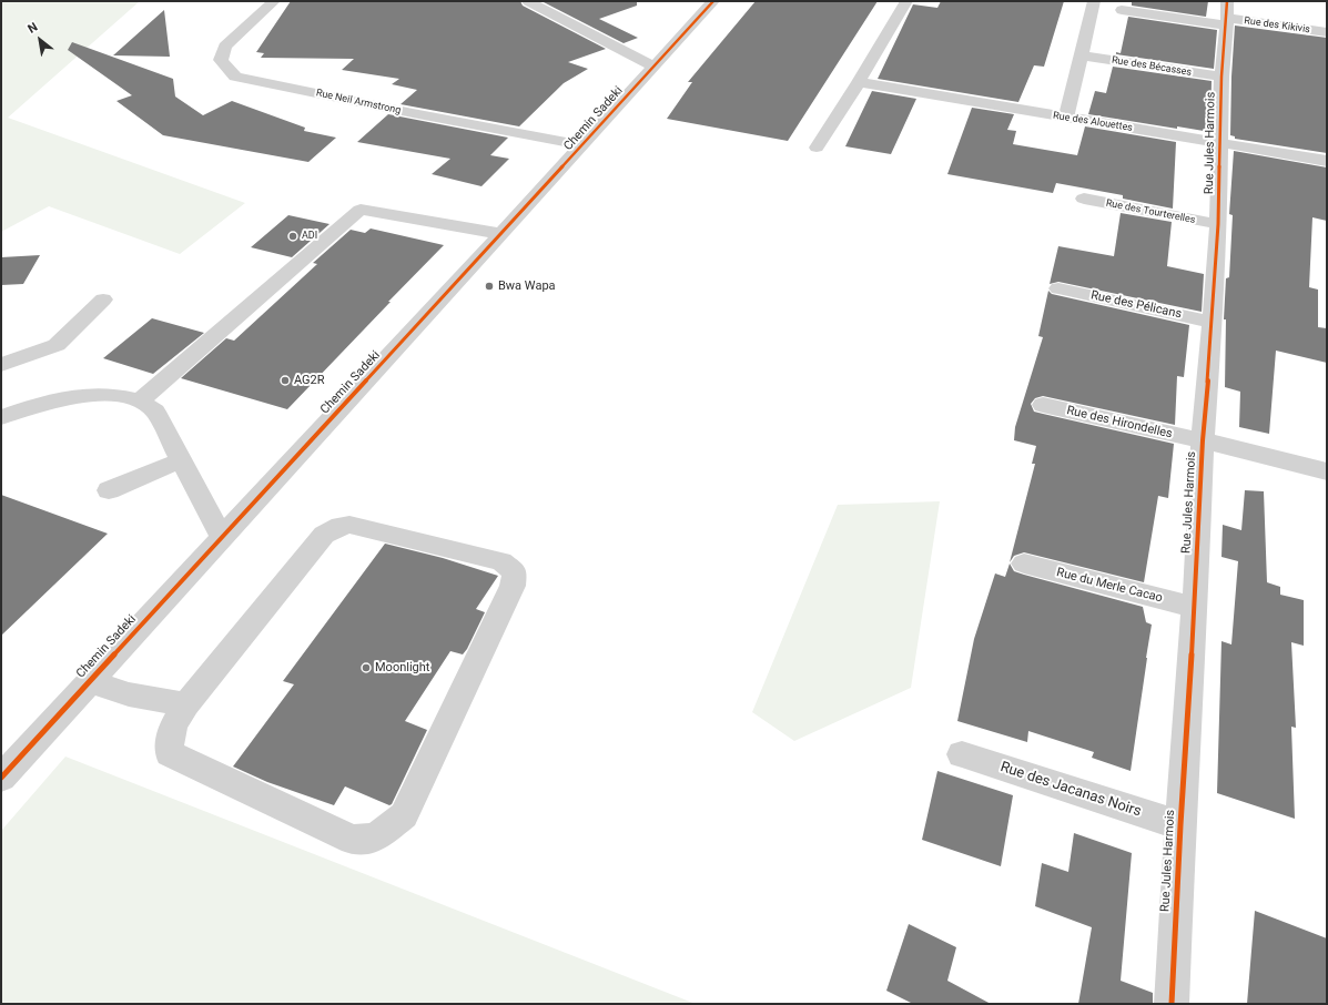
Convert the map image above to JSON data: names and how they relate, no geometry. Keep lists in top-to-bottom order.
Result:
{
  "streets": {
    "street": [
      "Rue des Kikivis",
      "Rue des Bécasses",
      "Rue Neil Armstrong",
      "Chemin Sadeki",
      "Rue des Alouettes",
      "Rue Jules Harmois",
      "Rue des Tourterelles",
      "Rue des Pélicans",
      "Rue des Hirondelles",
      "Rue du Merle Cacao",
      "Rue des Jacanas Noirs"
    ]
  },
  "crossings": [
    ["Rue des Kikivis", "Rue Jules Harmois"],
    ["Rue des Bécasses", "Rue Jules Harmois"],
    ["Rue Neil Armstrong", "Chemin Sadeki"],
    ["Rue des Alouettes", "Rue Jules Harmois"],
    ["Rue Jules Harmois", "Rue des Tourterelles"],
    ["Rue Jules Harmois", "Rue des Pélicans"],
    ["Rue Jules Harmois", "Rue des Hirondelles"],
    ["Rue Jules Harmois", "Rue du Merle Cacao"],
    ["Rue Jules Harmois", "Rue des Jacanas Noirs"]
  ],
  "places": [
    "ADI",
    "Bwa Wapa",
    "AG2R",
    "Moonlight"
  ],
  "north": "top left"
}
